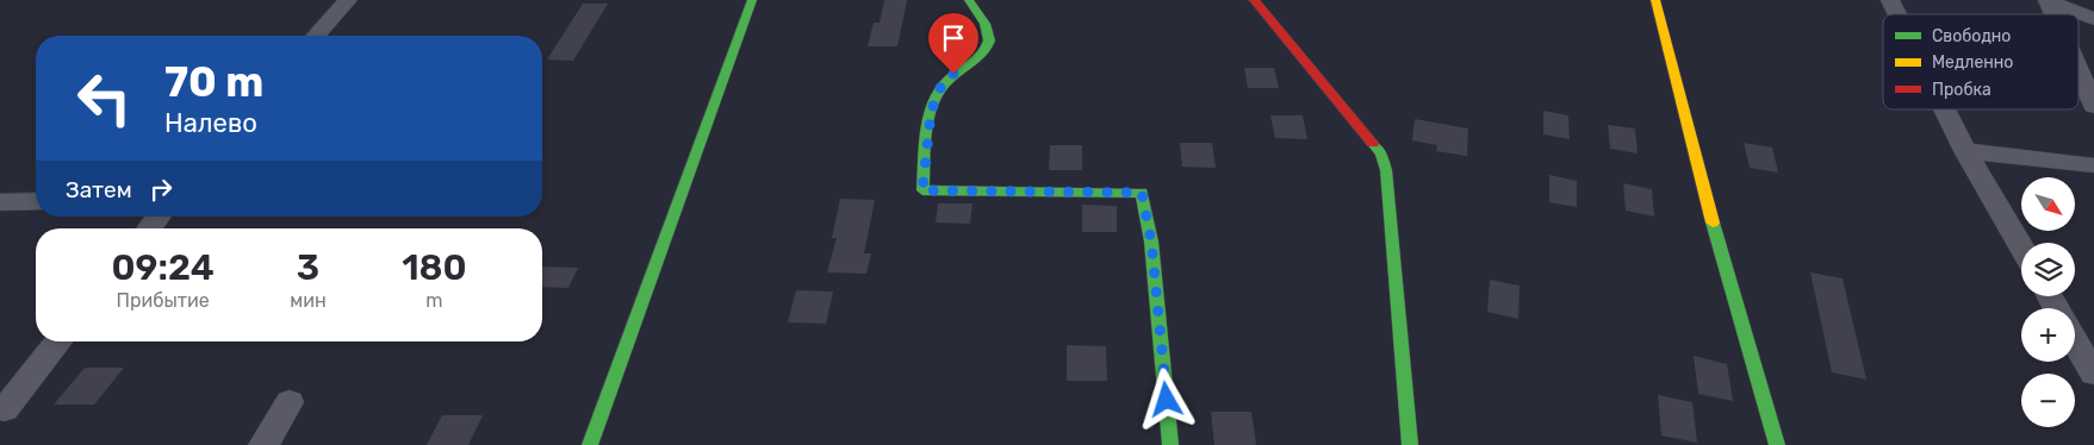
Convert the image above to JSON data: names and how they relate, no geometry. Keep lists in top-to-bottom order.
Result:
{
  "legend": ["Свободно", "Медленно", "Пробка"],
  "north": "bottom right",
  "page": {
    "turn": ["70 m", "Налево"],
    "then": "Затем",
    "map_buttons": ["+", "−"],
    "eta": [
      "09:24",
      "Прибытие",
      "3",
      "мин",
      "180",
      "m"
    ]
  }
}
